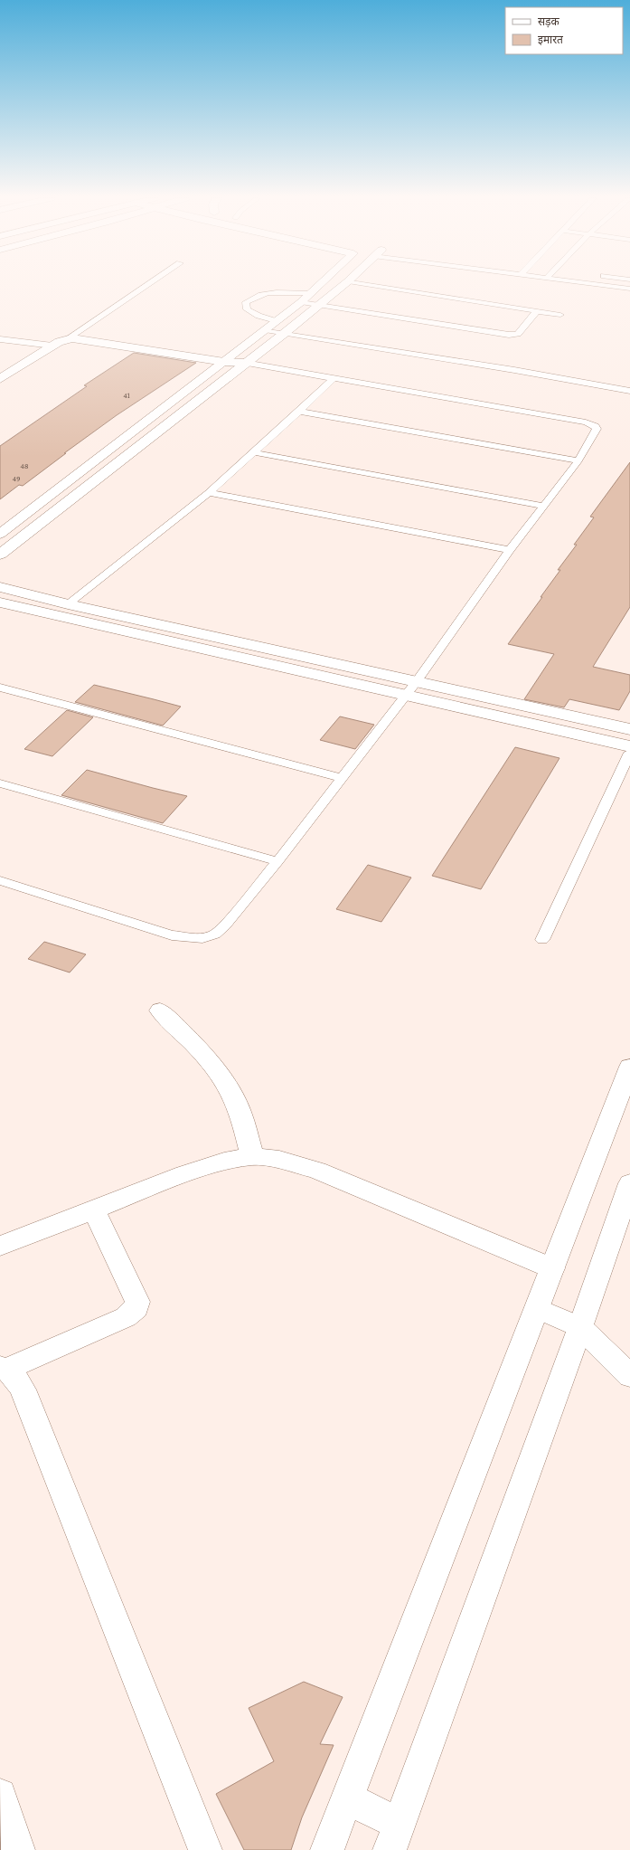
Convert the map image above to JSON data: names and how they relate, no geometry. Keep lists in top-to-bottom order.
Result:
{
  "house_numbers": ["41", "48", "49"],
  "legend": ["सड़क", "इमारत"]
}
